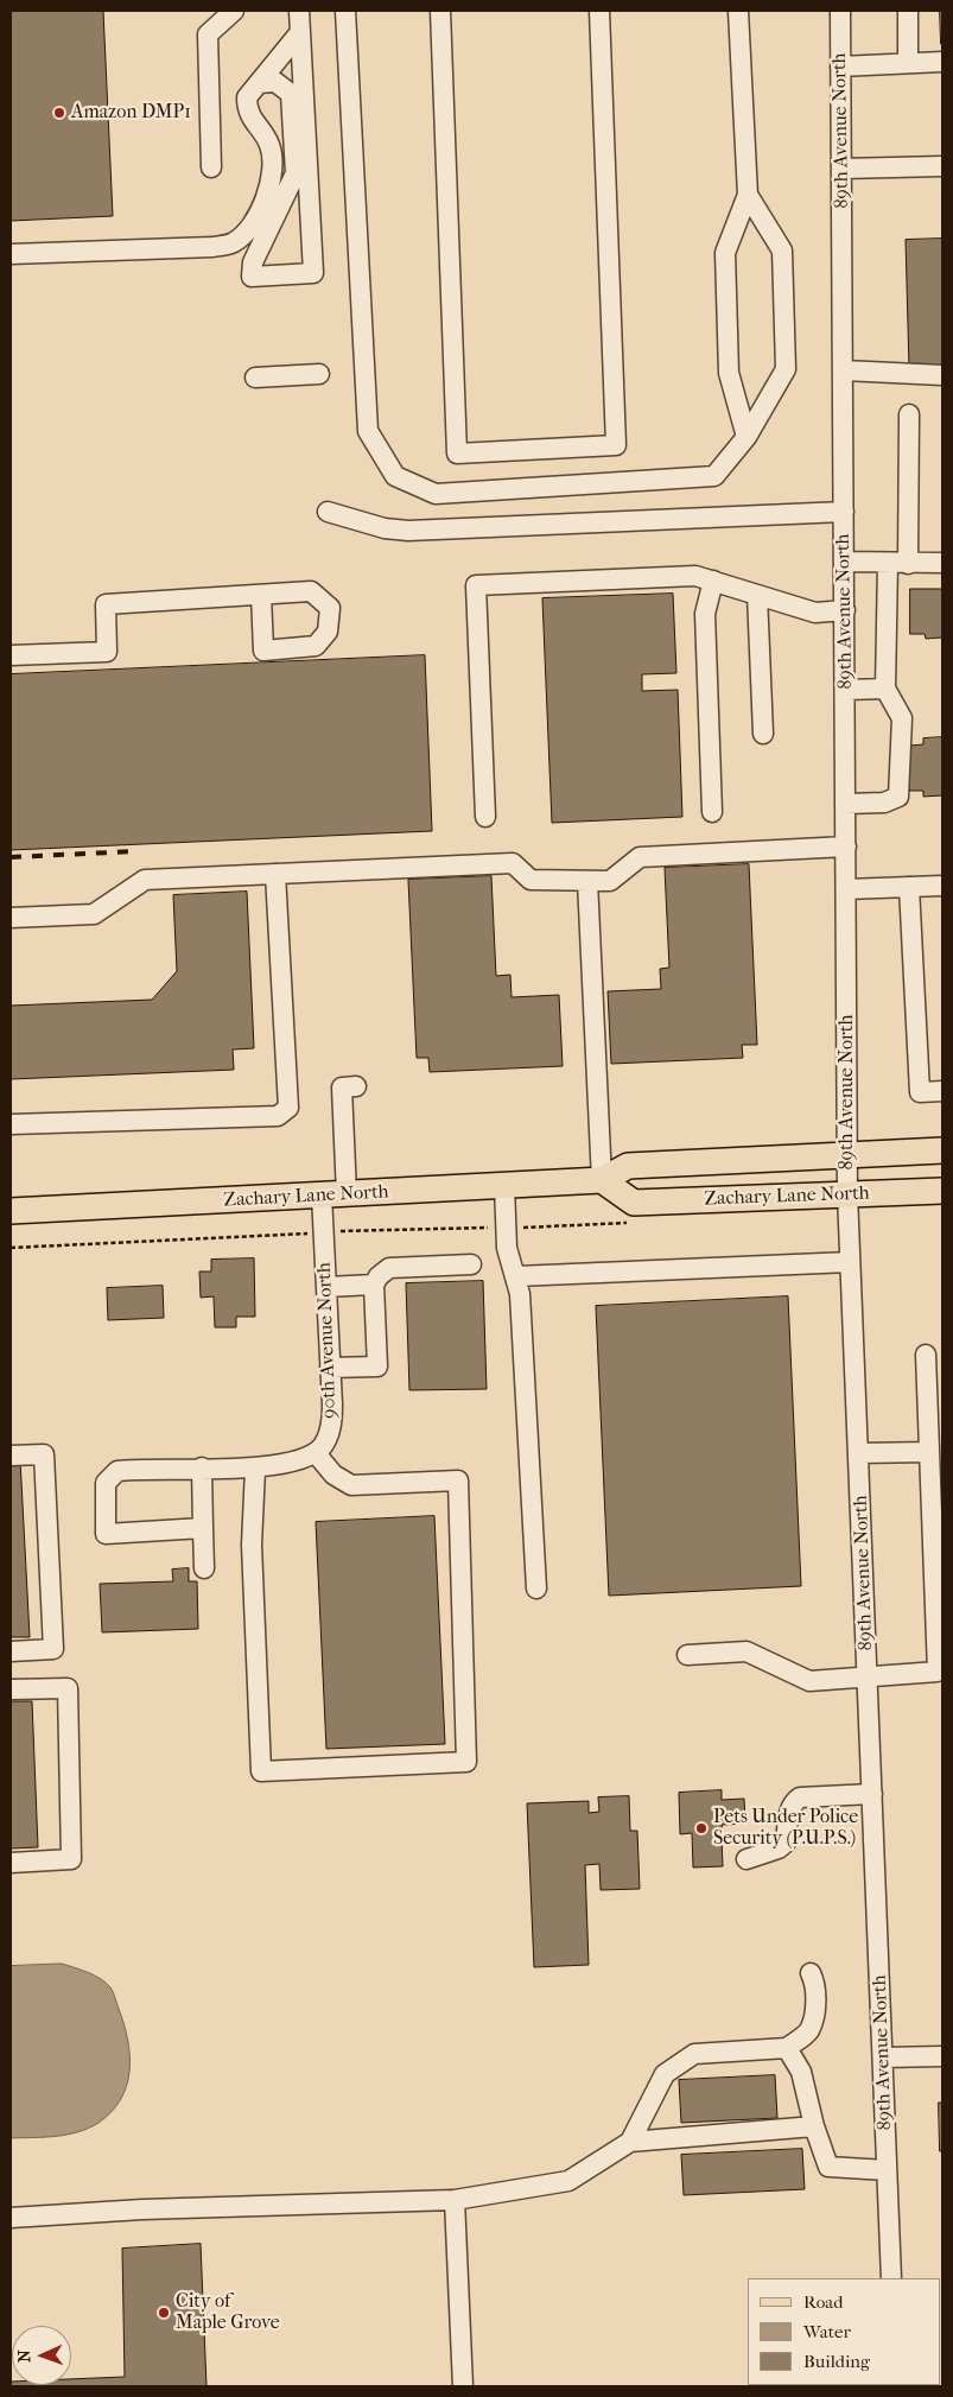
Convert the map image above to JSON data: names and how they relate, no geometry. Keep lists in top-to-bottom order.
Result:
{
  "streets": {
    "main road": ["Zachary Lane North"],
    "street": ["89th Avenue North", "90th Avenue North"]
  },
  "crossings": [
    ["89th Avenue North", "Zachary Lane North"],
    ["Zachary Lane North", "90th Avenue North"]
  ],
  "places": ["Amazon DMP1", "Pets Under Police Security (P.U.P.S.)", "City of Maple Grove"],
  "legend": ["Road", "Water", "Building"],
  "north": "left"
}
